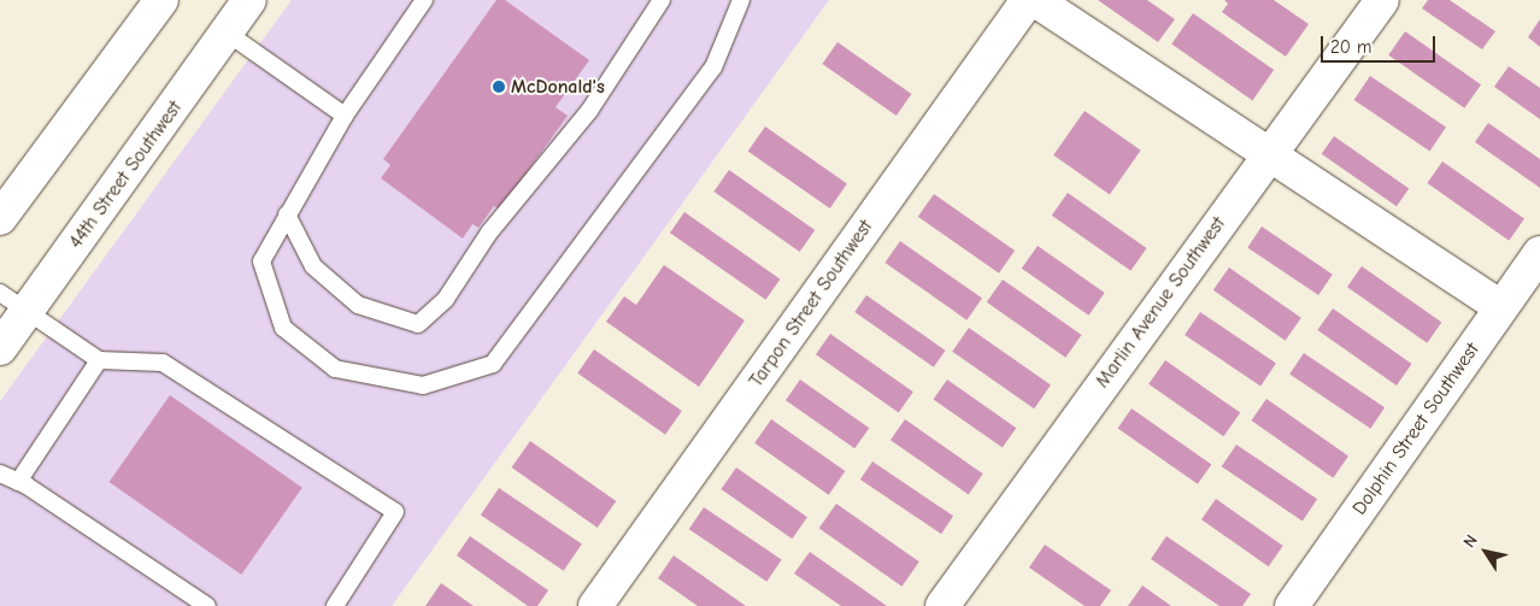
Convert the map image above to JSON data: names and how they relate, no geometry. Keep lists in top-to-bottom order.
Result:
{
  "streets": {
    "street": [
      "44th Street Southwest",
      "Marlin Avenue Southwest",
      "Tarpon Street Southwest",
      "Dolphin Street Southwest"
    ]
  },
  "places": ["McDonald's"],
  "scale_bar": "20 m",
  "north": "top left"
}
